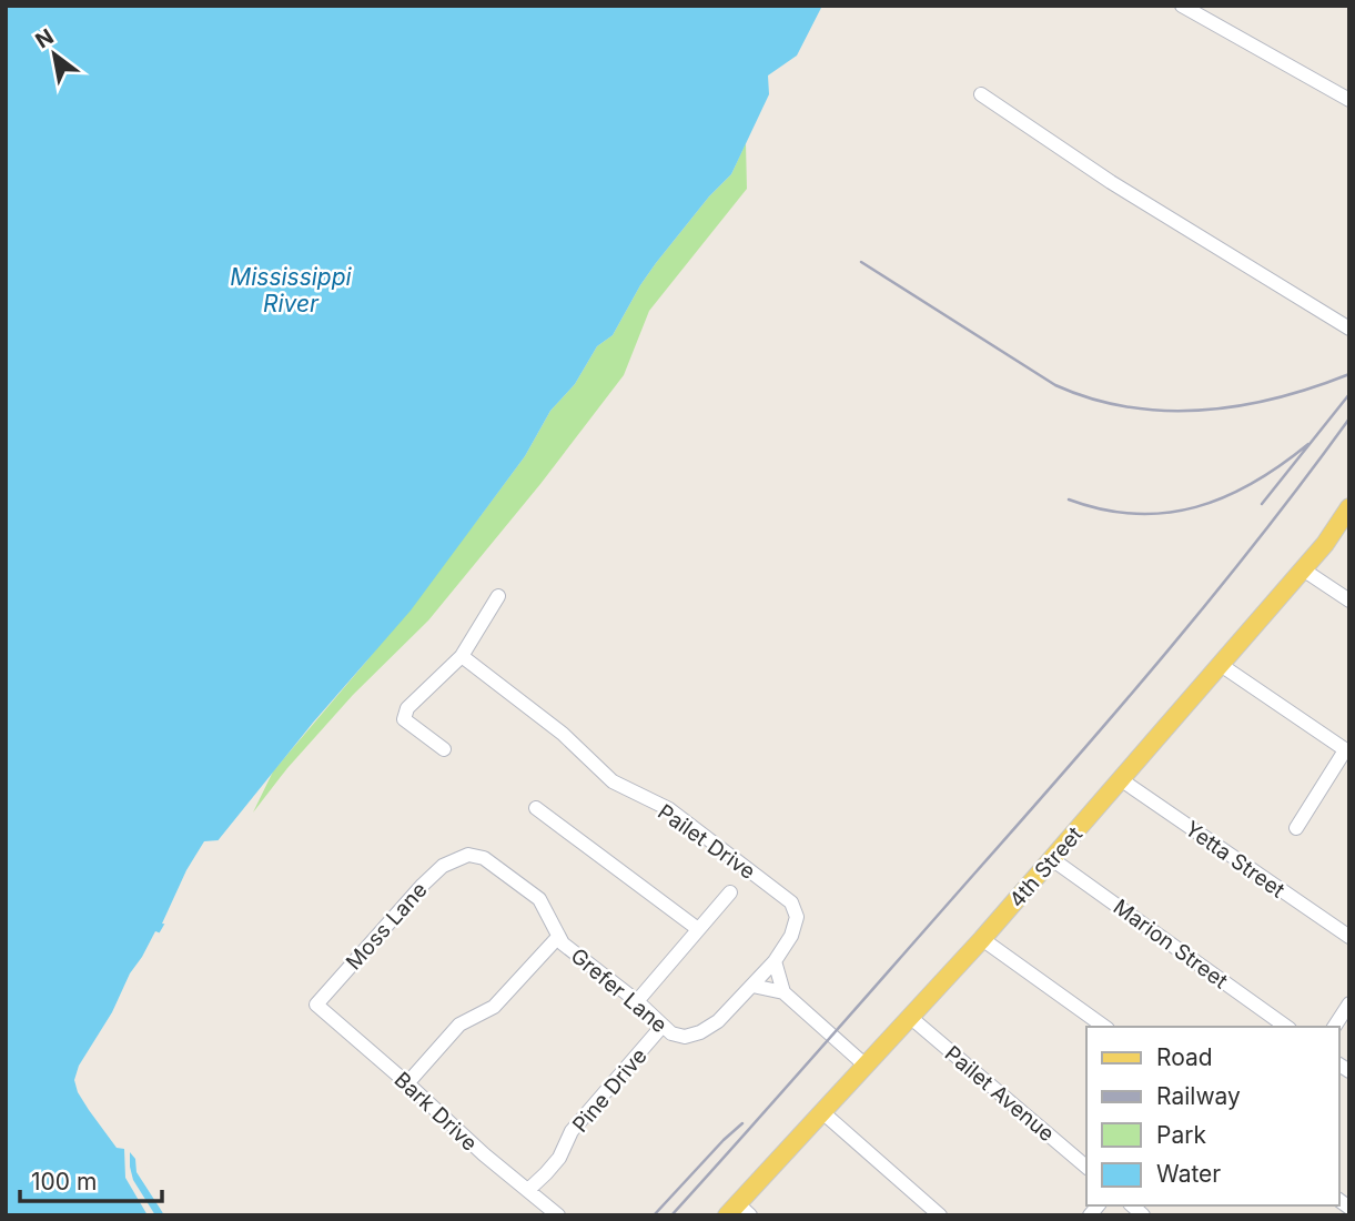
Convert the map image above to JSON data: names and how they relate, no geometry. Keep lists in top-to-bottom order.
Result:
{
  "streets": {
    "main road": ["4th Street"],
    "street": [
      "Pailet Drive",
      "Yetta Street",
      "Moss Lane",
      "Marion Street",
      "Grefer Lane",
      "Pine Drive",
      "Pailet Avenue",
      "Bark Drive"
    ]
  },
  "crossings": [
    ["Pailet Drive", "Grefer Lane"],
    ["Yetta Street", "4th Street"],
    ["4th Street", "Marion Street"],
    ["4th Street", "Pailet Avenue"],
    ["Moss Lane", "Grefer Lane"],
    ["Moss Lane", "Bark Drive"],
    ["Grefer Lane", "Pine Drive"],
    ["Pine Drive", "Bark Drive"]
  ],
  "water": ["Mississippi River"],
  "legend": [
    "Road",
    "Railway",
    "Park",
    "Water"
  ],
  "scale_bar": "100 m",
  "north": "top left"
}
